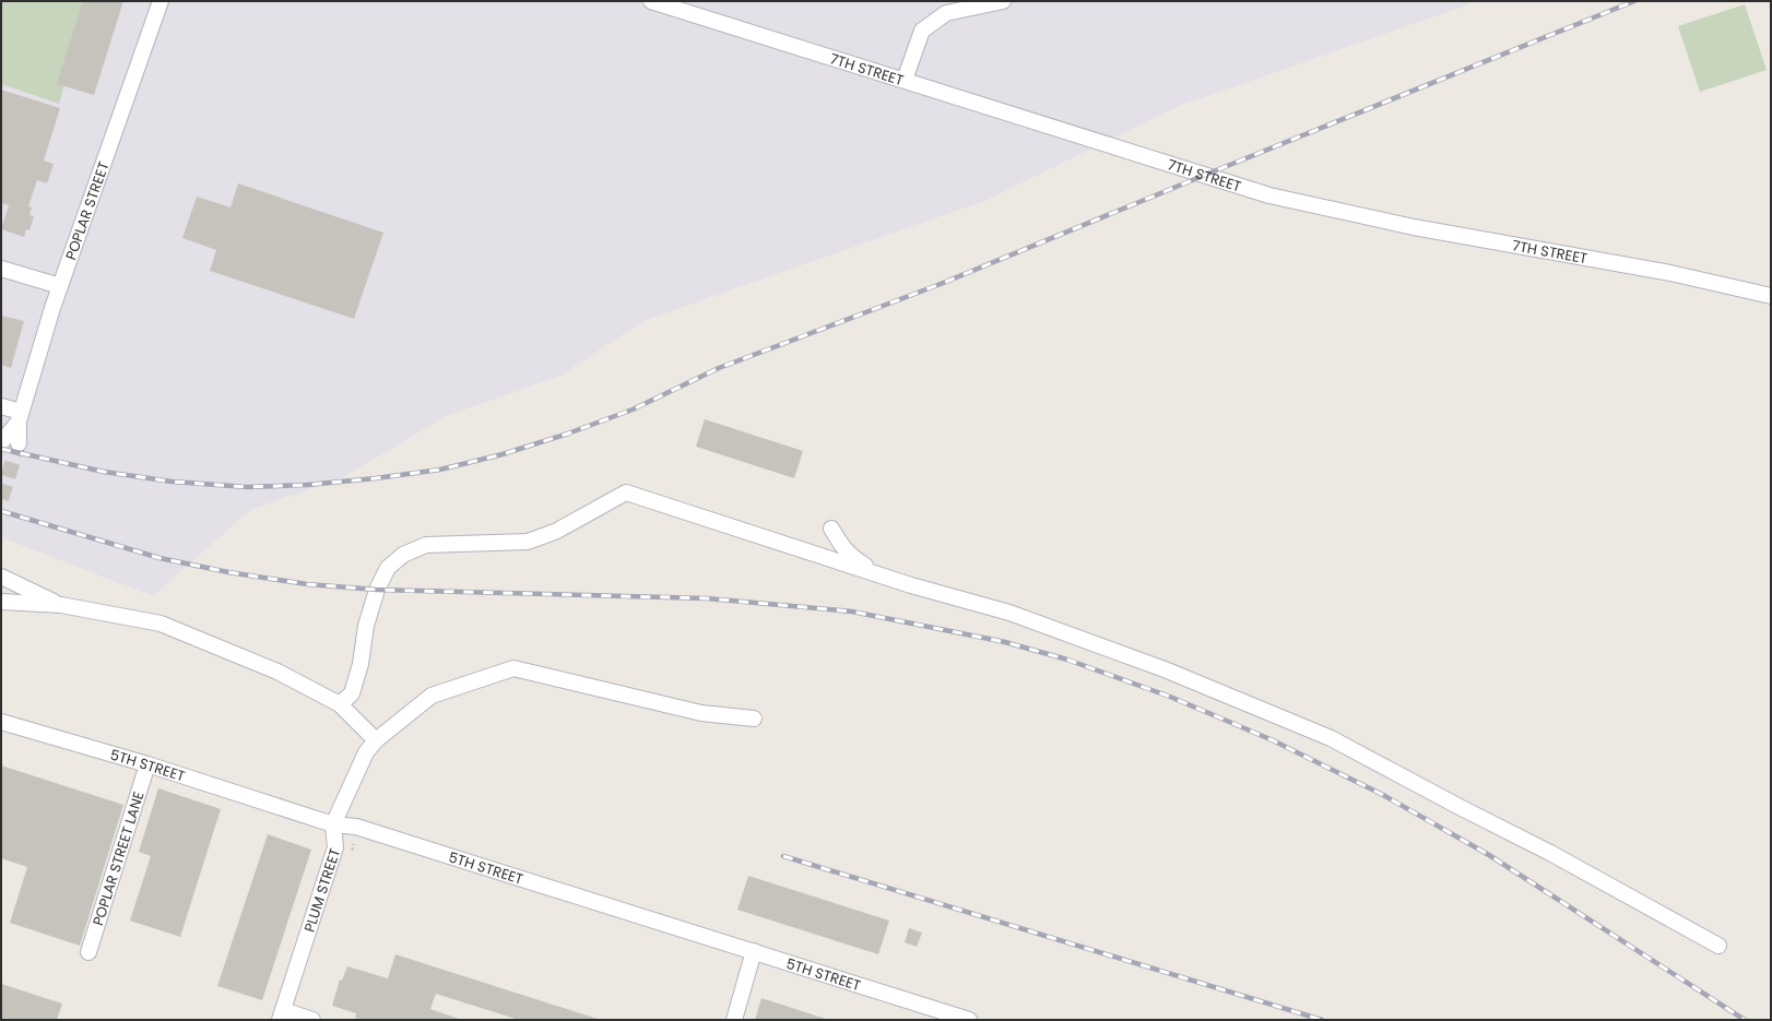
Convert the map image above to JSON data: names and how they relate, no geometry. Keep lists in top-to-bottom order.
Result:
{
  "streets": {
    "street": [
      "7TH STREET",
      "POPLAR STREET",
      "5TH STREET",
      "POPLAR STREET LANE",
      "PLUM STREET"
    ]
  },
  "crossings": [
    ["5TH STREET", "POPLAR STREET LANE"],
    ["5TH STREET", "PLUM STREET"]
  ]
}
